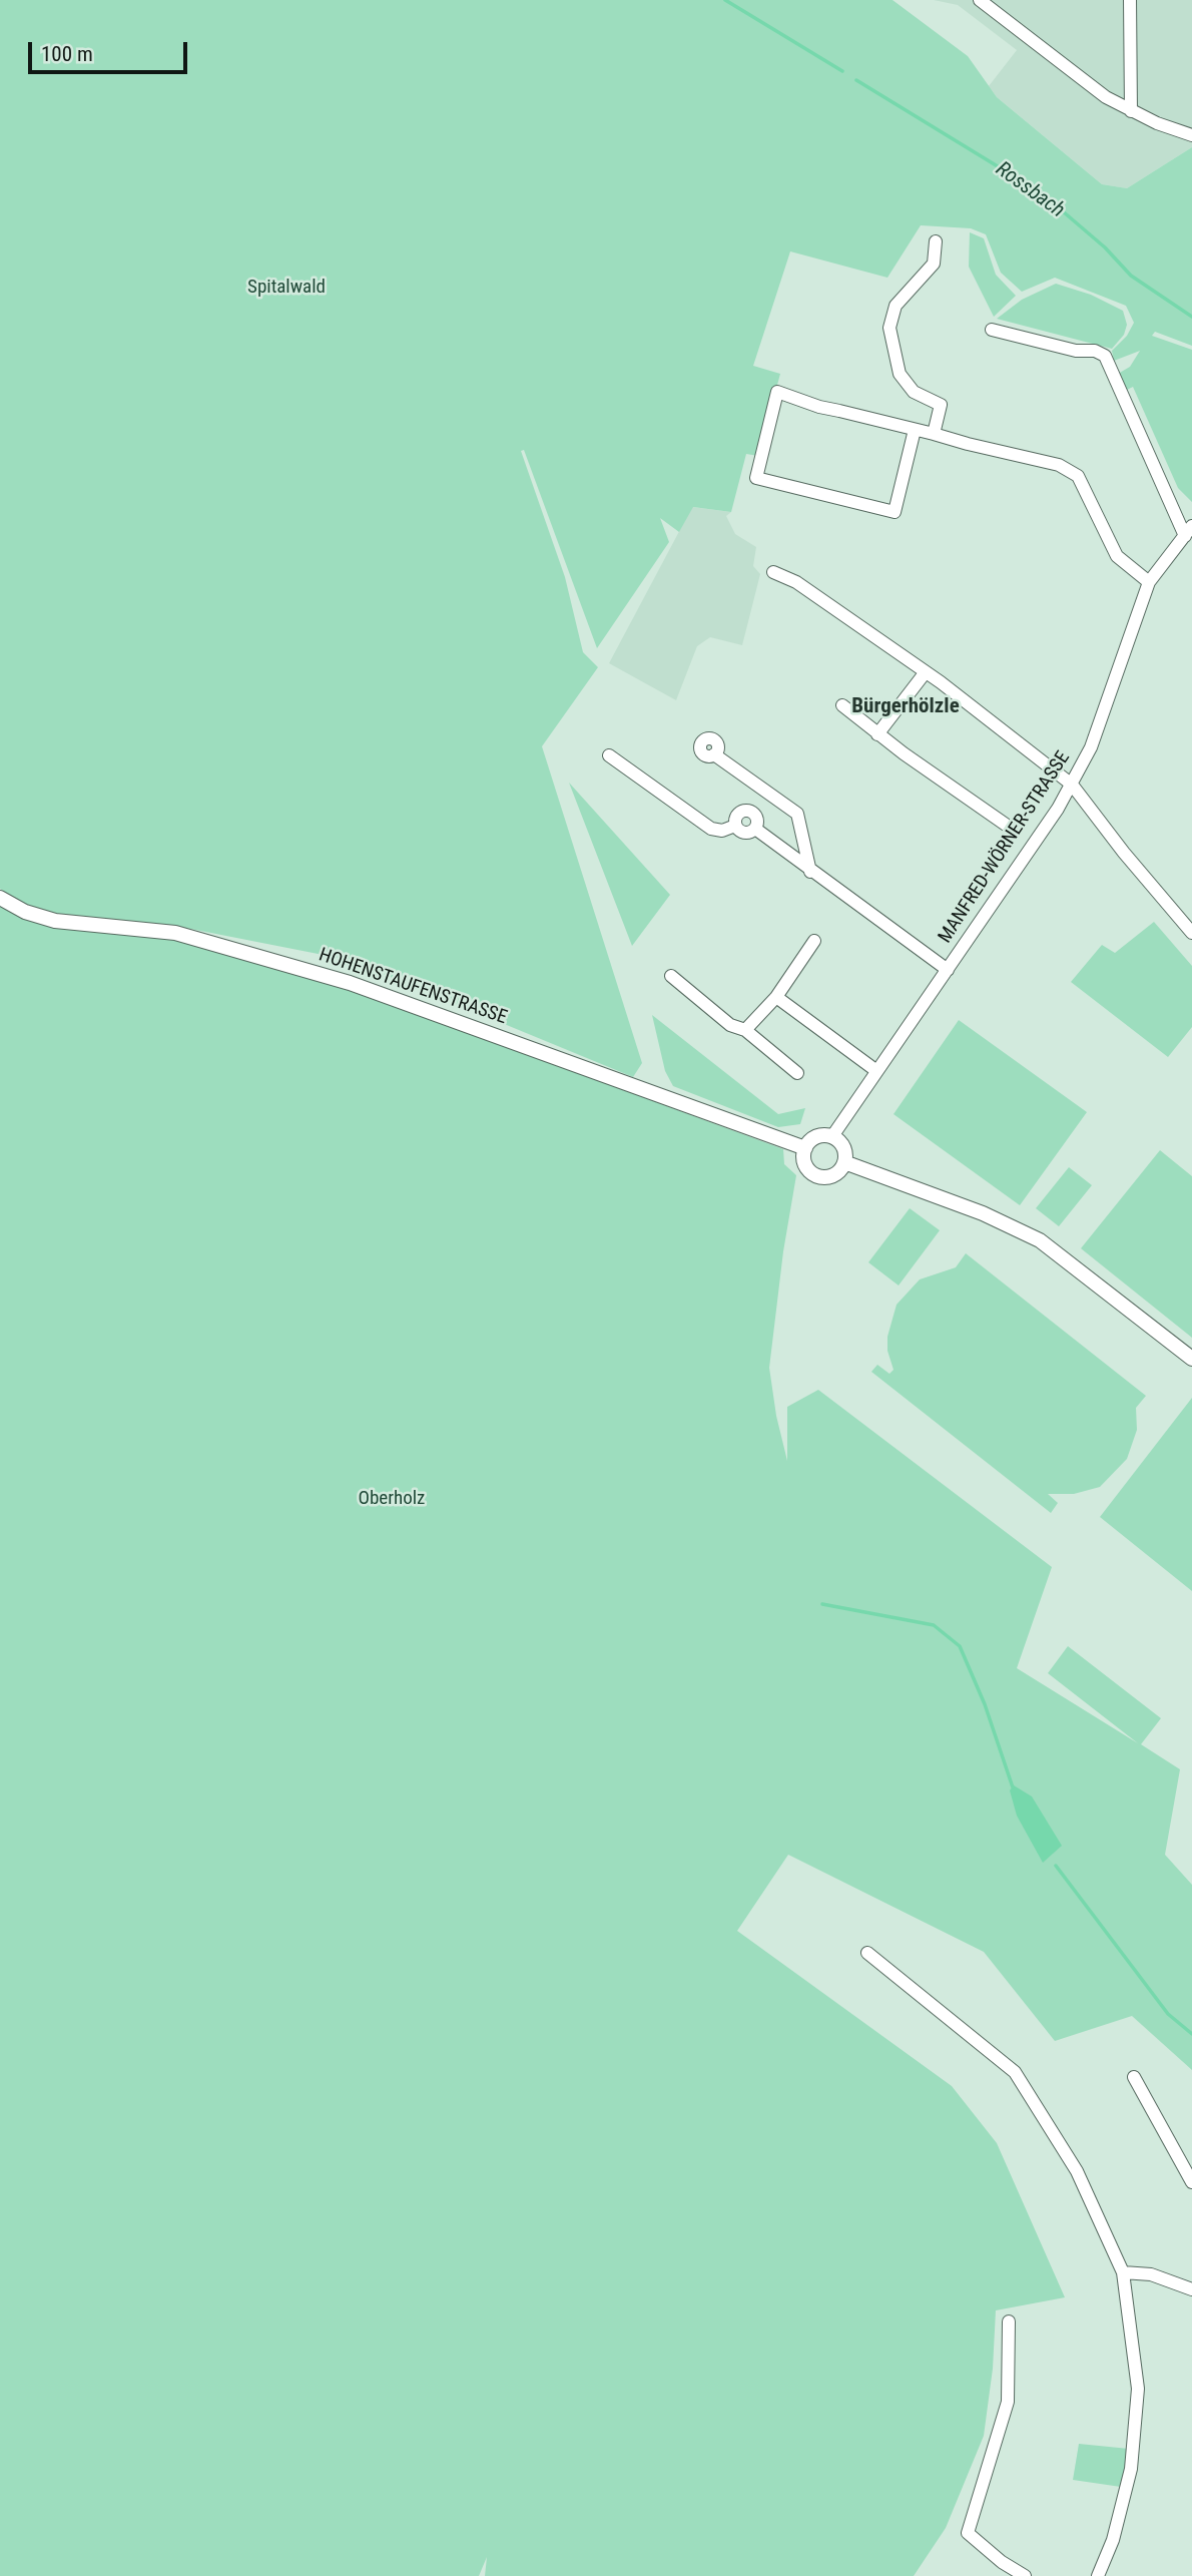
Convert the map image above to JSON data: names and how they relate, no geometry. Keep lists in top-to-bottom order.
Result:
{
  "streets": {
    "main road": ["HOHENSTAUFENSTRASSE"],
    "street": ["MANFRED-WÖRNER-STRASSE"]
  },
  "crossings": [
    ["MANFRED-WÖRNER-STRASSE", "HOHENSTAUFENSTRASSE"]
  ],
  "districts": ["Bürgerhölzle"],
  "water": ["Rossbach"],
  "parks": ["Spitalwald", "Oberholz"],
  "scale_bar": "100 m"
}
